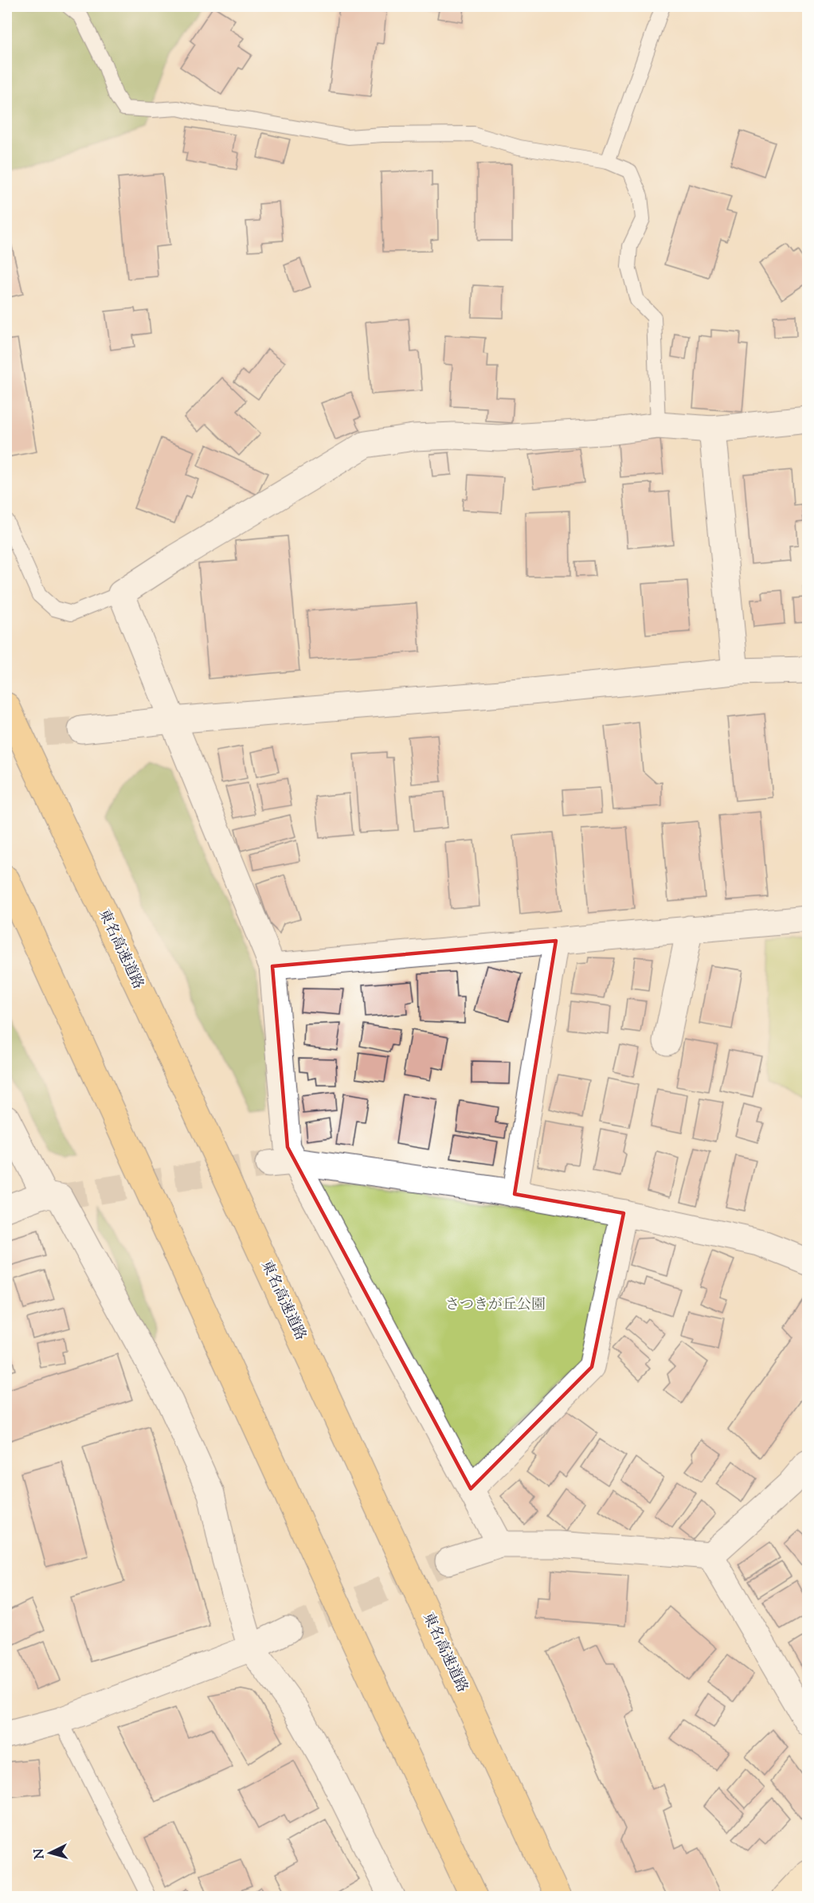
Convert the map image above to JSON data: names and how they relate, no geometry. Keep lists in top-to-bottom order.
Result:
{
  "streets": {
    "highway": ["東名高速道路"]
  },
  "parks": ["さつきが丘公園"],
  "north": "left"
}
